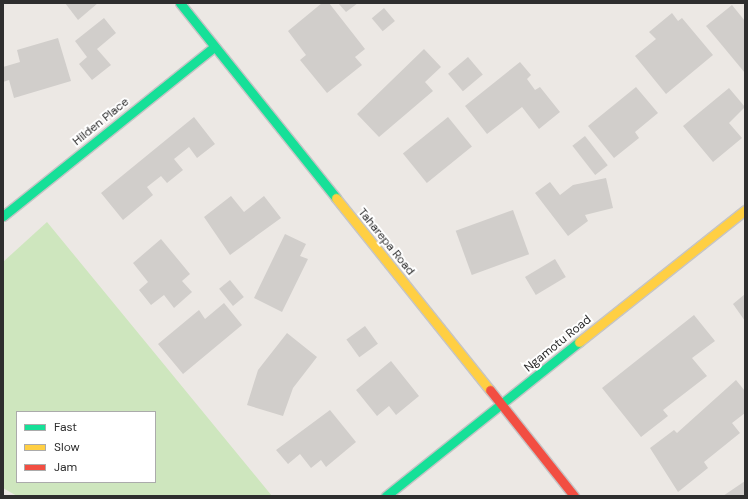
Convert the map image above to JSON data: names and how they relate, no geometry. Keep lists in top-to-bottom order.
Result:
{
  "streets": {
    "street": ["Hilden Place", "Taharepa Road", "Ngamotu Road"]
  },
  "crossings": [
    ["Hilden Place", "Taharepa Road"],
    ["Taharepa Road", "Ngamotu Road"]
  ],
  "legend": ["Fast", "Slow", "Jam"]
}
